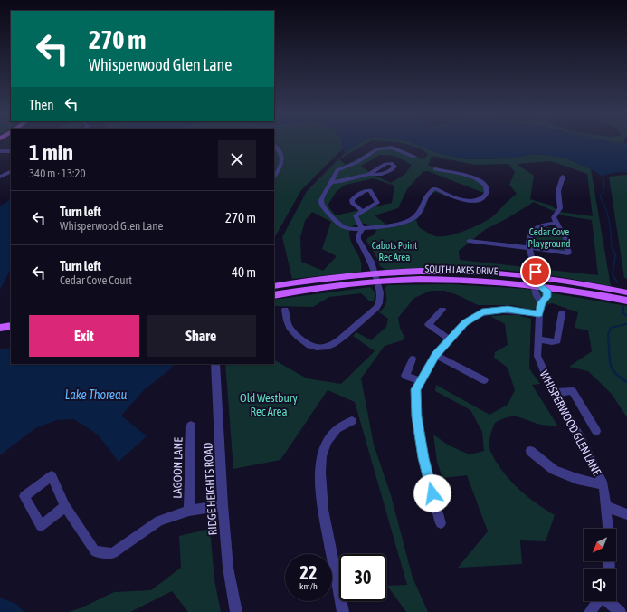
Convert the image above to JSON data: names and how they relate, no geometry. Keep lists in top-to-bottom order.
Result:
{
  "streets": {
    "main road": ["SOUTH LAKES DRIVE"],
    "street": ["WHISPERWOOD GLEN LANE", "LAGOON LANE", "RIDGE HEIGHTS ROAD"]
  },
  "crossings": [
    ["SOUTH LAKES DRIVE", "WHISPERWOOD GLEN LANE"]
  ],
  "water": ["Lake Thoreau"],
  "parks": ["Cedar Cove Playground", "Cabots Point Rec Area", "Old Westbury Rec Area"],
  "north": "bottom left",
  "page": {
    "turn": ["270 m", "Whisperwood Glen Lane"],
    "then": "Then",
    "heading": ["1 min", "340 m · 13:20"],
    "list": [
      {
        "name": "Turn left",
        "note": "Whisperwood Glen Lane",
        "value": "270 m"
      },
      {
        "name": "Turn left",
        "note": "Cedar Cove Court",
        "value": "40 m"
      }
    ],
    "buttons": ["Exit", "Share"],
    "speed": "22 km/h",
    "limit": "30"
  }
}
